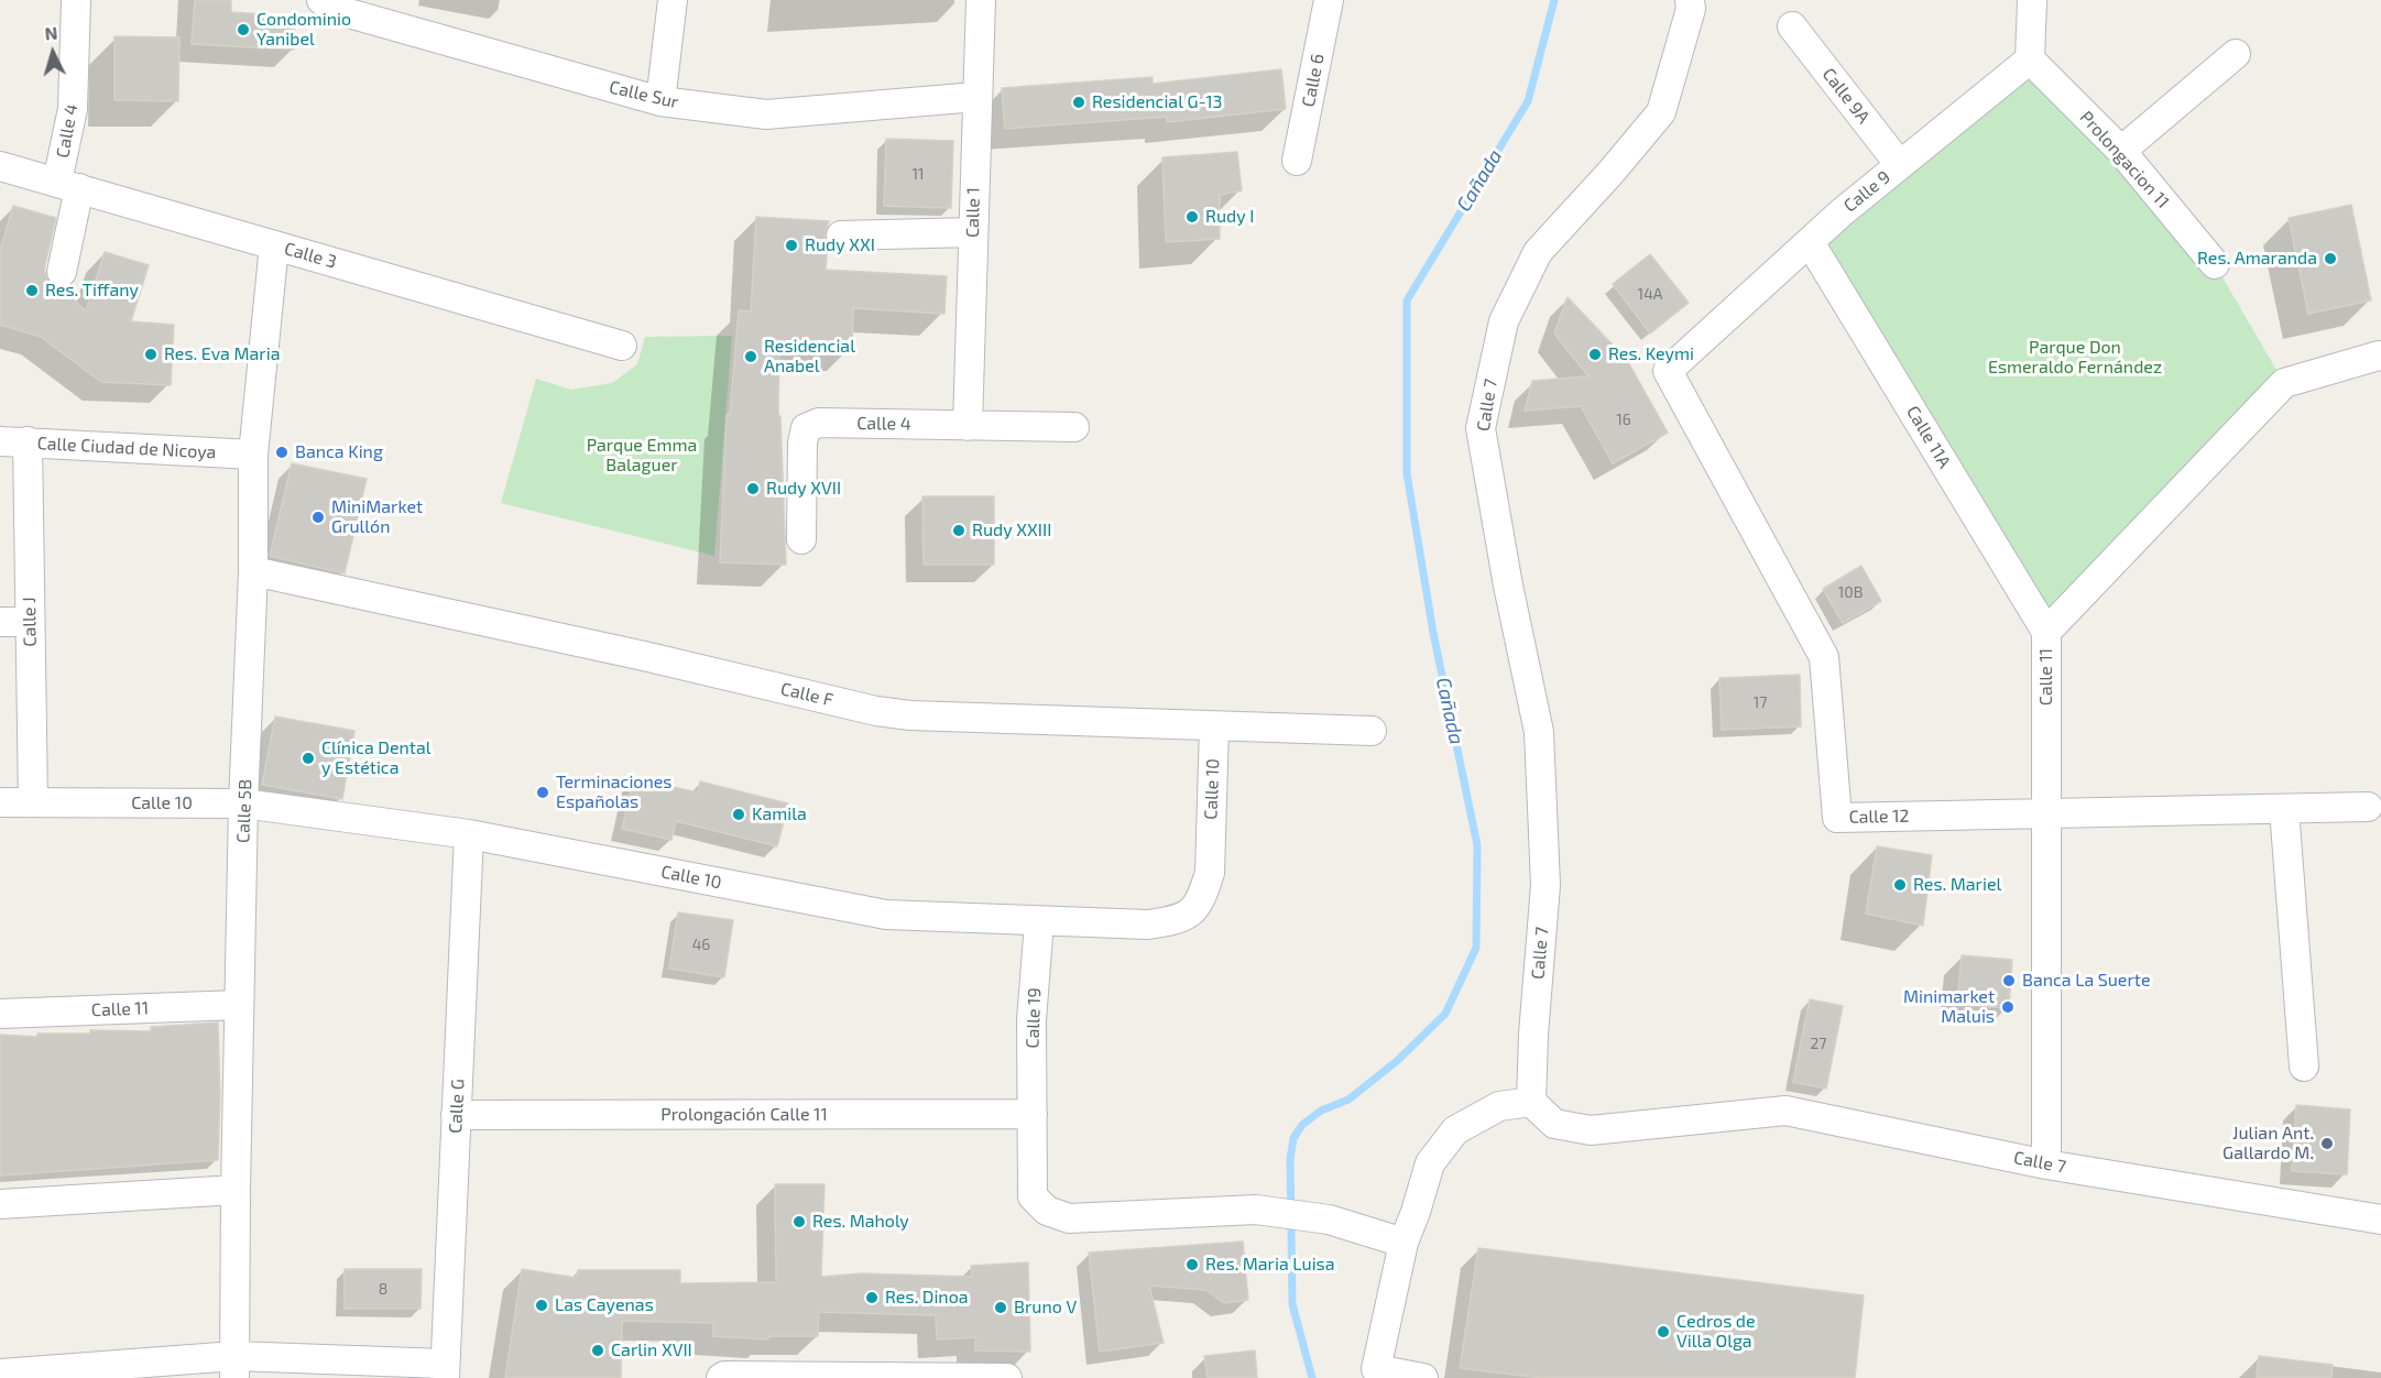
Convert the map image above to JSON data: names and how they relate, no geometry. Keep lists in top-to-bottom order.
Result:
{
  "streets": {
    "street": [
      "Calle 6",
      "Calle Sur",
      "Calle 9A",
      "Calle 4",
      "Prolongacion 11",
      "Calle 9",
      "Calle 1",
      "Calle 3",
      "Calle 7",
      "Calle 11A",
      "Calle Ciudad de Nicoya",
      "Calle J",
      "Calle 11",
      "Calle F",
      "Calle 10",
      "Calle 5B",
      "Calle 12",
      "Calle 19",
      "Calle G",
      "Prolongación Calle 11"
    ]
  },
  "crossings": [
    ["Calle Sur", "Calle 1"],
    ["Calle 9A", "Calle 9"],
    ["Calle 4", "Calle 1"],
    ["Calle 4", "Calle 3"],
    ["Prolongacion 11", "Calle 9"],
    ["Calle 9", "Calle 11A"],
    ["Calle 9", "Calle 12"],
    ["Calle 3", "Calle 5B"],
    ["Calle 7", "Calle 11"],
    ["Calle 11A", "Calle 11"],
    ["Calle Ciudad de Nicoya", "Calle J"],
    ["Calle Ciudad de Nicoya", "Calle 5B"],
    ["Calle J", "Calle 10"],
    ["Calle 11", "Calle 5B"],
    ["Calle 11", "Calle 12"],
    ["Calle F", "Calle 10"],
    ["Calle F", "Calle 5B"],
    ["Calle 10", "Calle 5B"],
    ["Calle 10", "Calle 19"],
    ["Calle 10", "Calle G"],
    ["Calle 19", "Prolongación Calle 11"],
    ["Calle G", "Prolongación Calle 11"]
  ],
  "water": ["Cañada"],
  "parks": ["Parque Don Esmeraldo Fernández", "Parque Emma Balaguer"],
  "places": [
    "Condominio Yanibel",
    "Residencial G-13",
    "Rudy I",
    "Rudy XXI",
    "Res. Amaranda",
    "Res. Tiffany",
    "Res. Eva Maria",
    "Res. Keymi",
    "Residencial Anabel",
    "Banca King",
    "Rudy XVII",
    "MiniMarket Grullón",
    "Rudy XXIII",
    "Clínica Dental y Estética",
    "Terminaciones Españolas",
    "Kamila",
    "Res. Mariel",
    "Banca La Suerte",
    "Minimarket Maluis",
    "Julian Ant. Gallardo M.",
    "Res. Maholy",
    "Res. Maria Luisa",
    "Res. Dinoa",
    "Las Cayenas",
    "Bruno V",
    "Cedros de Villa Olga",
    "Carlin XVII"
  ],
  "house_numbers": [
    "11",
    "14A",
    "16",
    "10B",
    "17",
    "46",
    "27",
    "8"
  ],
  "north": "top"
}
